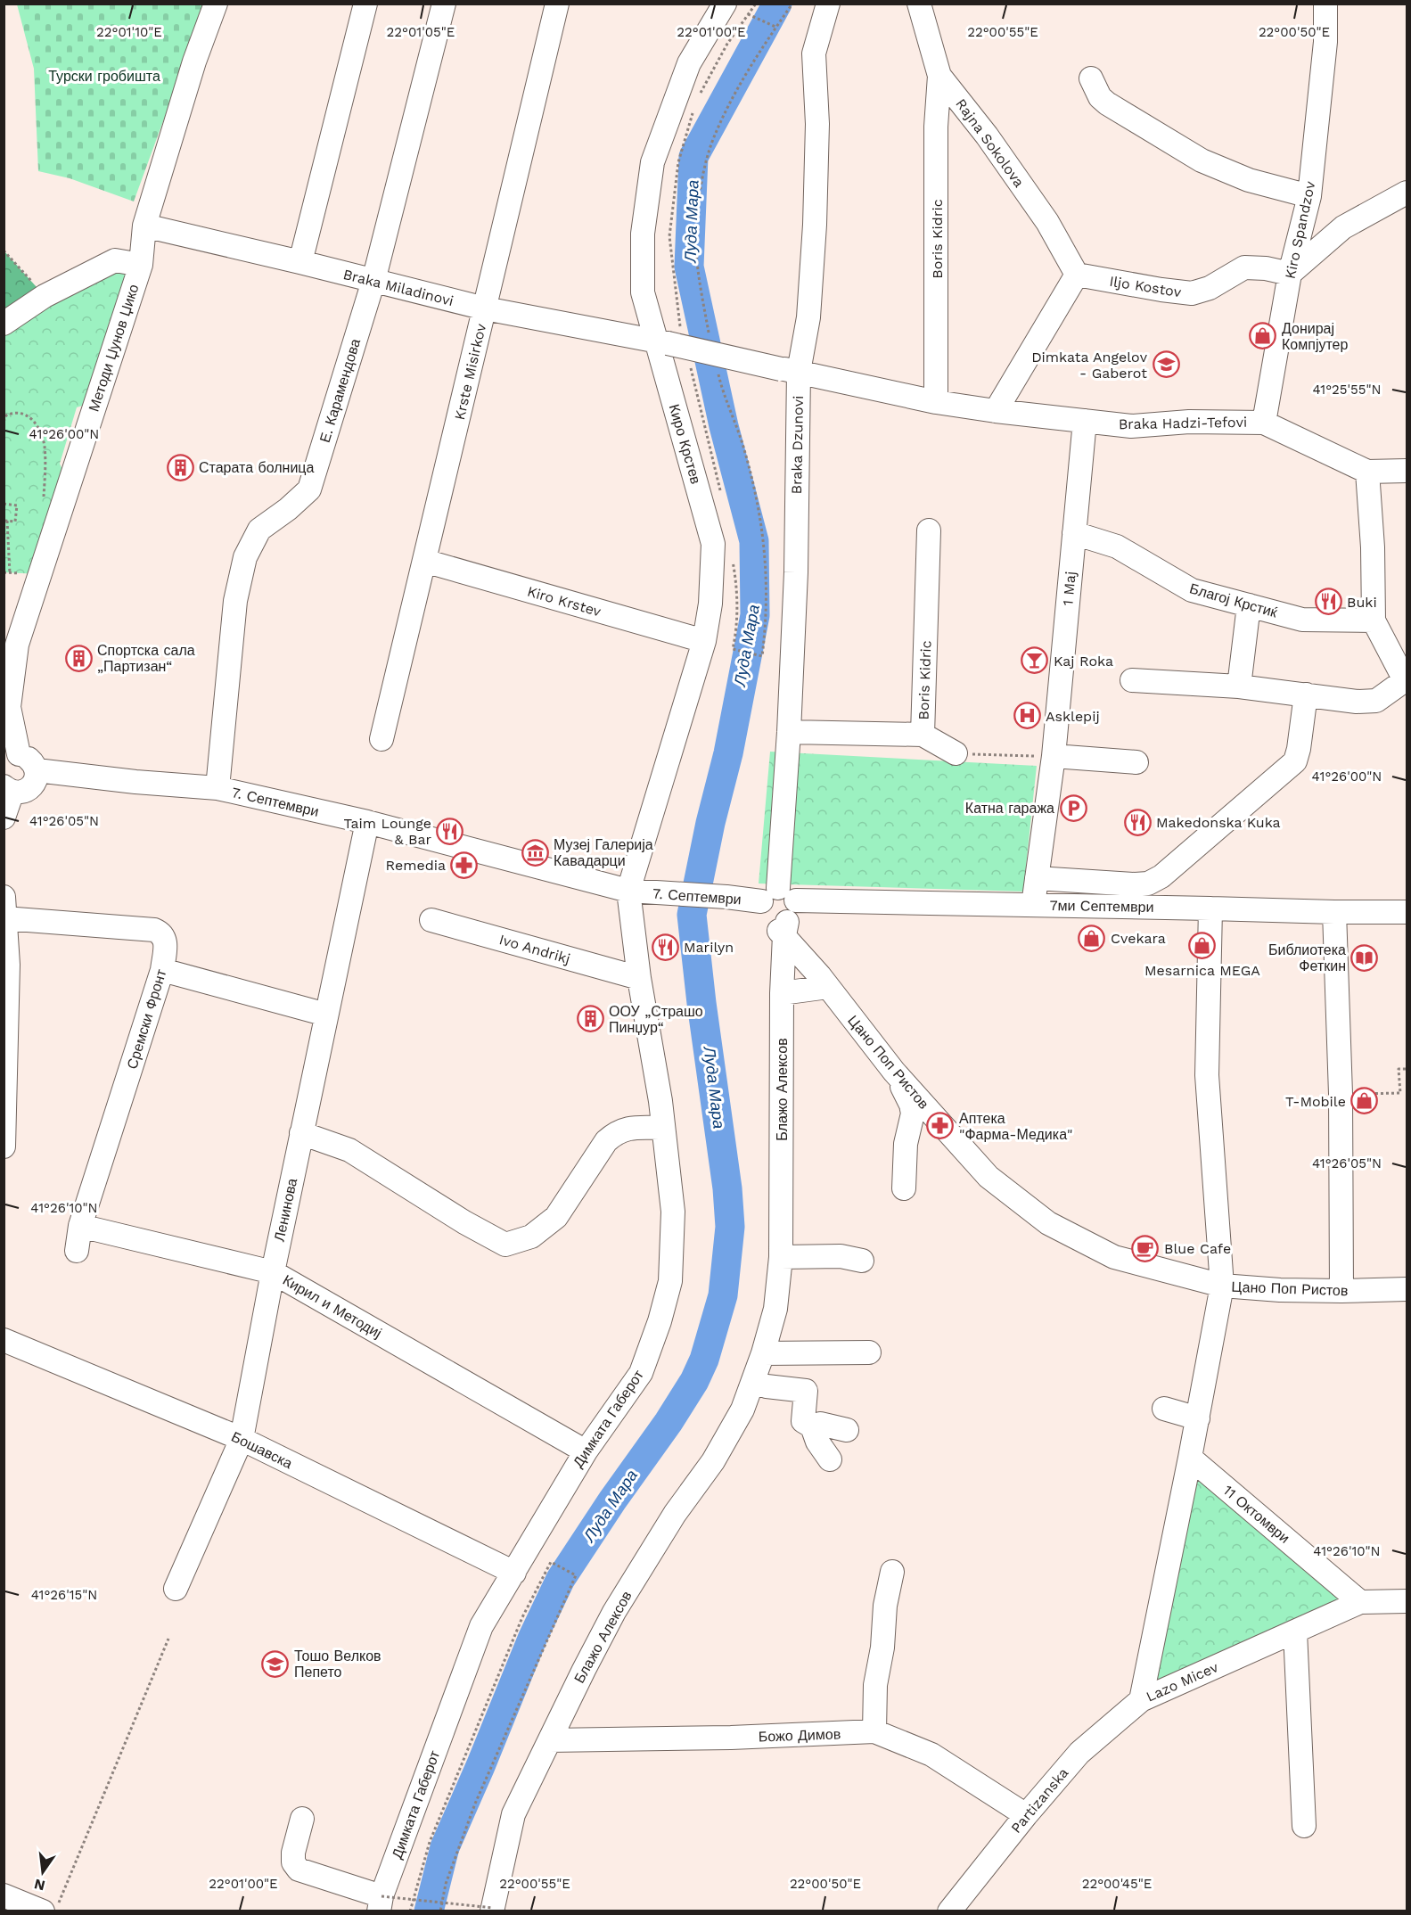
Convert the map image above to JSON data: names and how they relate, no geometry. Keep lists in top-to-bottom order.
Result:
{
  "streets": {
    "street": [
      "Rajna Sokolova",
      "Kiro Spandzov",
      "Boris Kidric",
      "Iljo Kostov",
      "Braka Miladinovi",
      "Методи Џунов Џико",
      "Krste Misirkov",
      "Е. Карамендова",
      "Braka Hadzi-Tefovi",
      "Киро Крстев",
      "Braka Dzunovi",
      "1 Maj",
      "Благој Крстиќ",
      "Kiro Krstev",
      "7. Септември",
      "7ми Септември",
      "Ivo Andrikj",
      "Сремски Фронт",
      "Цано Поп Ристов",
      "Блажо Алексов",
      "Ленинова",
      "Кирил и Методиј",
      "Димката Габерот",
      "Бошавска",
      "11 Октомври",
      "Lazo Micev",
      "Божо Димов",
      "Partizanska"
    ]
  },
  "crossings": [
    ["Rajna Sokolova", "Boris Kidric"],
    ["Rajna Sokolova", "Iljo Kostov"],
    ["Kiro Spandzov", "Iljo Kostov"],
    ["Kiro Spandzov", "Braka Hadzi-Tefovi"],
    ["Boris Kidric", "Braka Hadzi-Tefovi"],
    ["Braka Miladinovi", "Методи Џунов Џико"],
    ["Braka Miladinovi", "Krste Misirkov"],
    ["Braka Miladinovi", "Е. Карамендова"],
    ["Braka Miladinovi", "Braka Hadzi-Tefovi"],
    ["Braka Miladinovi", "Киро Крстев"],
    ["Braka Miladinovi", "Braka Dzunovi"],
    ["Krste Misirkov", "Kiro Krstev"],
    ["Е. Карамендова", "7. Септември"],
    ["Braka Hadzi-Tefovi", "Braka Dzunovi"],
    ["Braka Hadzi-Tefovi", "1 Maj"],
    ["Киро Крстев", "Kiro Krstev"],
    ["Киро Крстев", "7. Септември"],
    ["Киро Крстев", "Димката Габерот"],
    ["Braka Dzunovi", "7. Септември"],
    ["Braka Dzunovi", "7ми Септември"],
    ["Braka Dzunovi", "Цано Поп Ристов"],
    ["1 Maj", "Благој Крстиќ"],
    ["1 Maj", "7ми Септември"],
    ["7. Септември", "7ми Септември"],
    ["7. Септември", "Цано Поп Ристов"],
    ["7. Септември", "Ленинова"],
    ["7. Септември", "Димката Габерот"],
    ["7ми Септември", "Цано Поп Ристов"],
    ["7ми Септември", "Lazo Micev"],
    ["Ivo Andrikj", "Димката Габерот"],
    ["Сремски Фронт", "Кирил и Методиј"],
    ["Цано Поп Ристов", "Блажо Алексов"],
    ["Цано Поп Ристов", "Lazo Micev"],
    ["Блажо Алексов", "Божо Димов"],
    ["Ленинова", "Кирил и Методиј"],
    ["Ленинова", "Бошавска"],
    ["Кирил и Методиј", "Димката Габерот"],
    ["Димката Габерот", "Бошавска"],
    ["11 Октомври", "Lazo Micev"],
    ["Lazo Micev", "Partizanska"],
    ["Божо Димов", "Partizanska"]
  ],
  "water": ["Луда Мара"],
  "parks": ["Турски гробишта"],
  "places": {
    "shop": [
      "Донирај Компјутер",
      "Cvekara",
      "Mesarnica MEGA",
      "T-Mobile"
    ],
    "school or university": ["Dimkata Angelov - Gaberot", "Тошо Велков Пепето"],
    "building": ["Старата болница", "Спортска сала „Партизан“", "ООУ „Страшо Пинџур“"],
    "restaurant": [
      "Buki",
      "Makedonska Kuka",
      "Taim Lounge & Bar",
      "Marilyn"
    ],
    "bar": ["Kaj Roka"],
    "hospital": ["Asklepij"],
    "parking": ["Катна гаража"],
    "museum": ["Музеј Галерија Кавадарци"],
    "pharmacy": ["Remedia", "Аптека \"Фарма-Медика\""],
    "library": ["Библиотека Феткин"],
    "cafe": ["Blue Cafe"]
  },
  "north": "bottom",
  "coordinates": [
    "22°00'50\"E",
    "22°01'10\"E",
    "22°01'05\"E",
    "22°01'00\"E",
    "22°00'55\"E",
    "41°25'55\"N",
    "41°26'00\"N",
    "41°26'05\"N",
    "41°26'10\"N",
    "41°26'15\"N",
    "22°00'45\"E"
  ]
}
